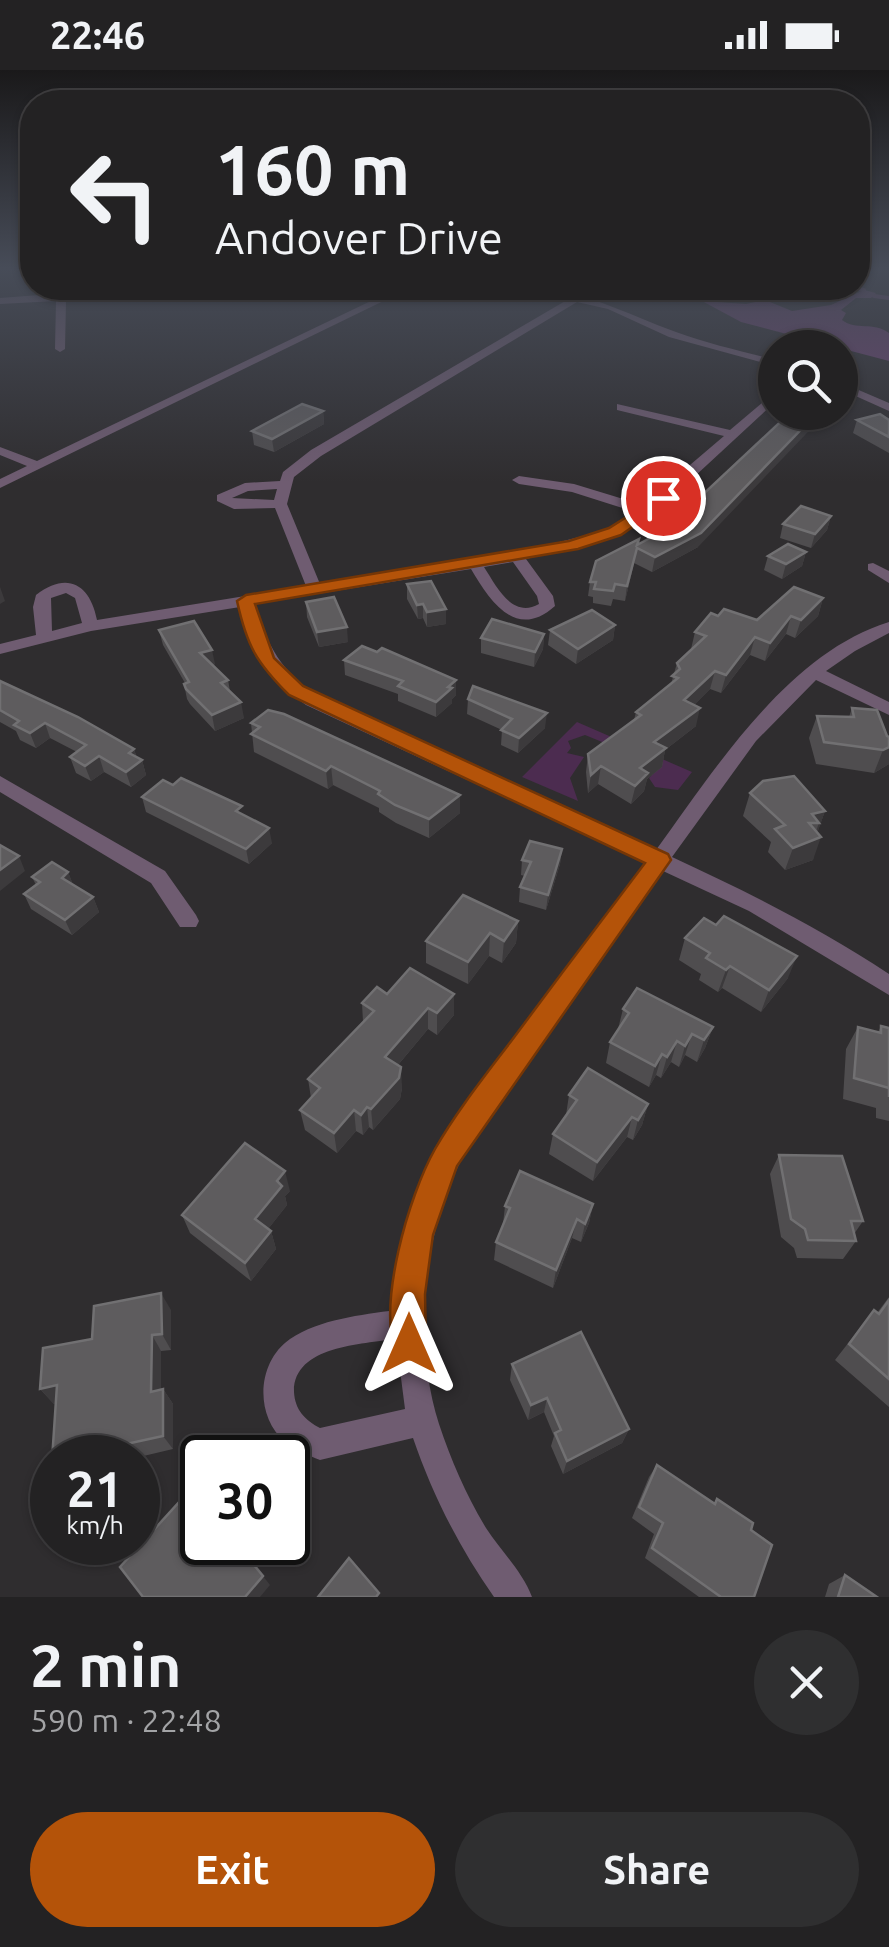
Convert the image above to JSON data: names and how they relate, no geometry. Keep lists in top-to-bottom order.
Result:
{
  "page": {
    "status": "22:46",
    "turn": ["160 m", "Andover Drive"],
    "speed": "21 km/h",
    "limit": "30",
    "heading": ["2 min", "590 m · 22:48"],
    "buttons": ["Exit", "Share"]
  }
}
